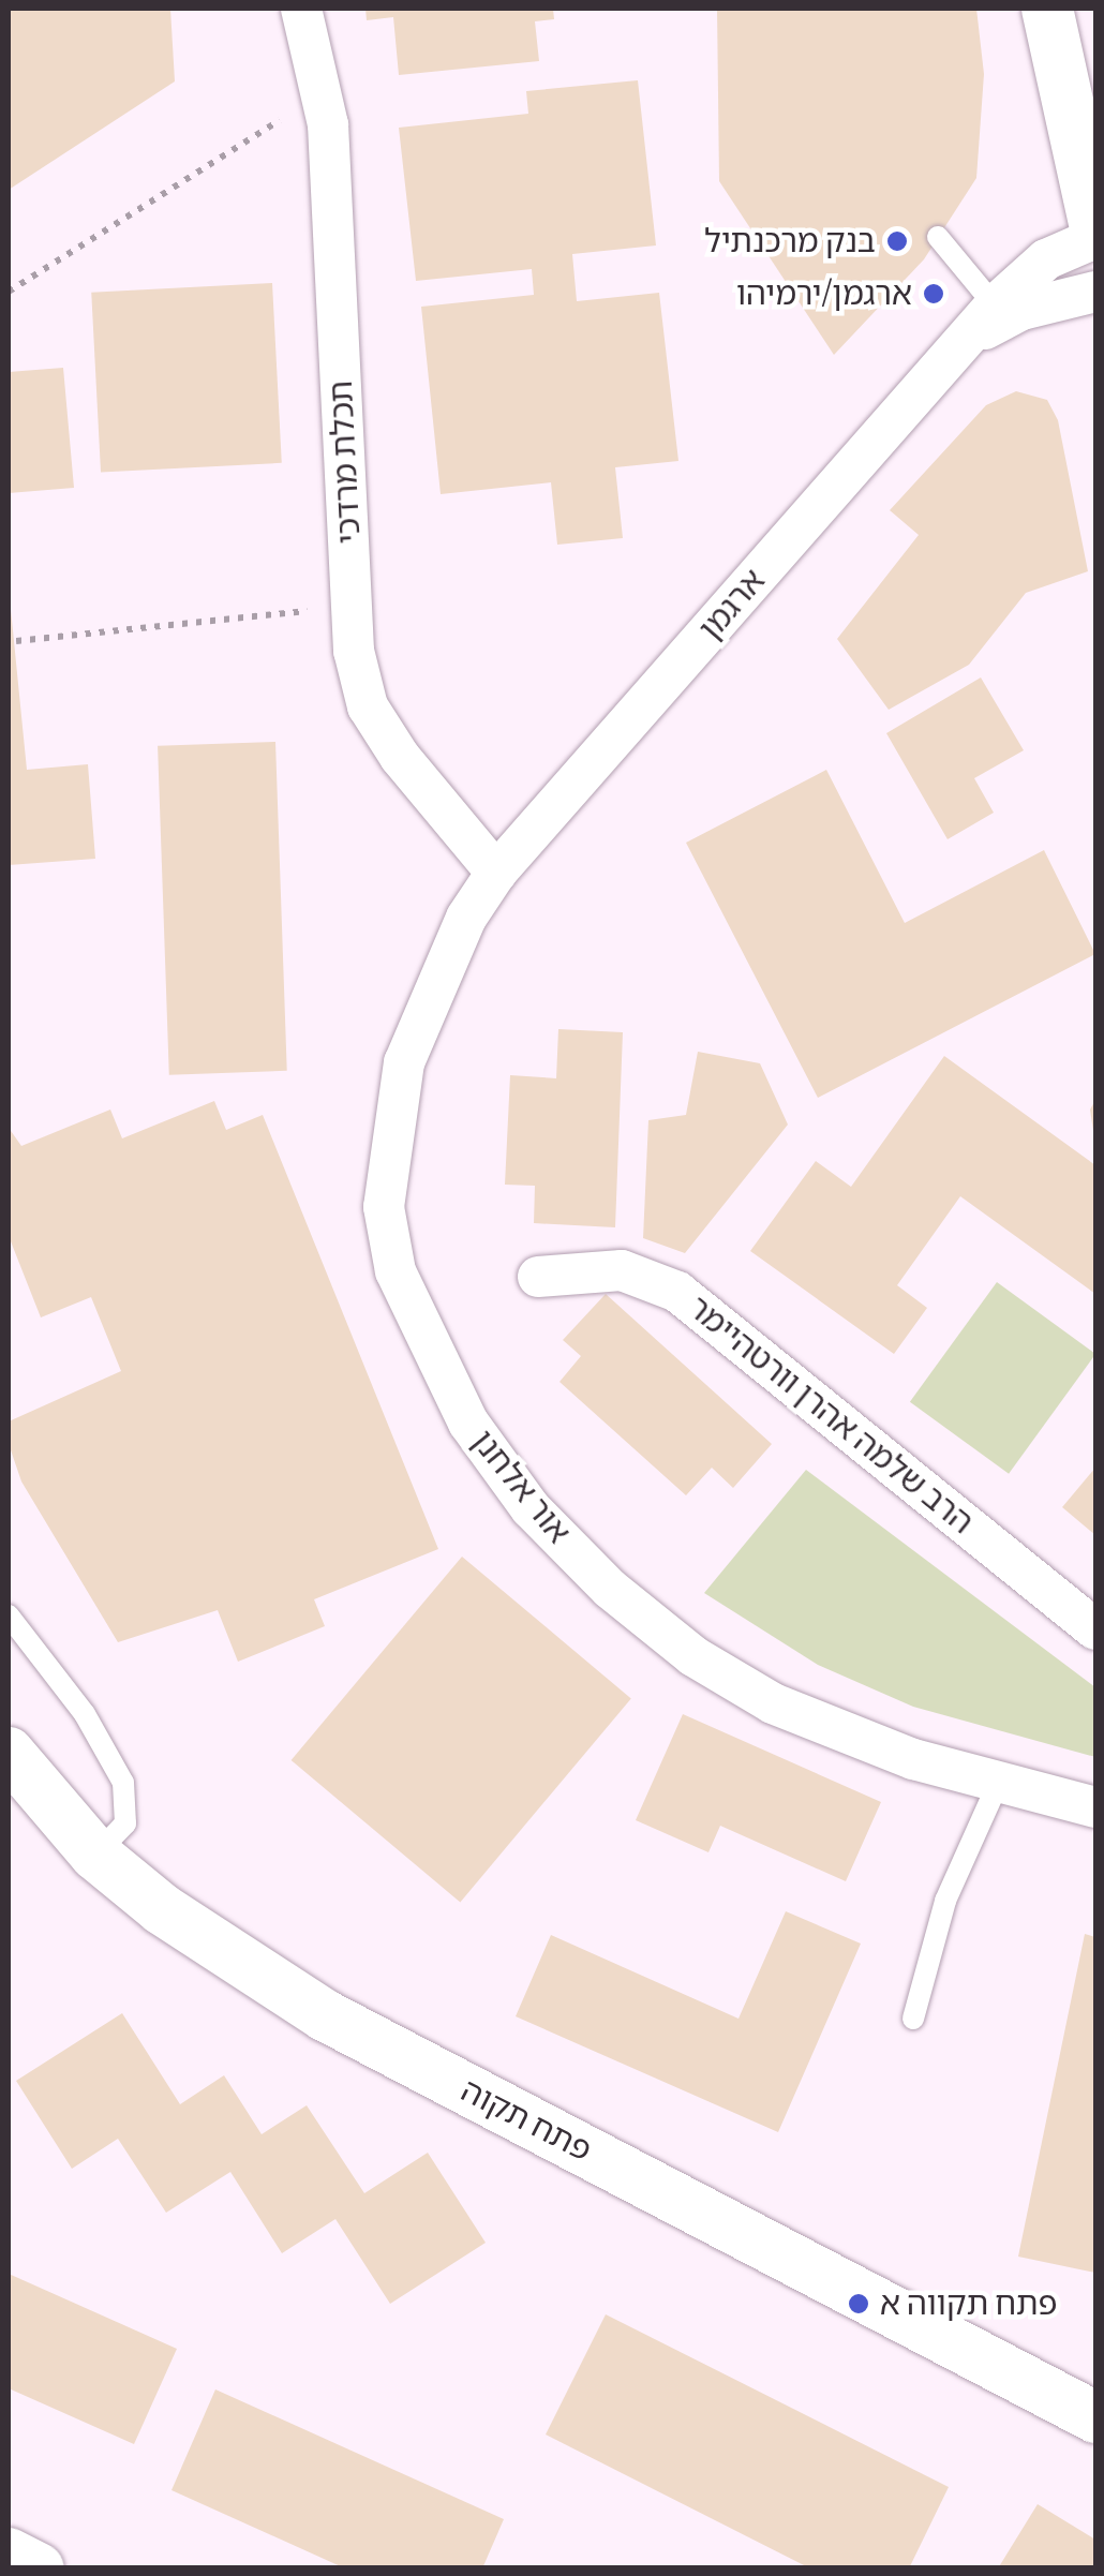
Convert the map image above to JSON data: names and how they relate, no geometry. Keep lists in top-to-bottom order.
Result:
{
  "streets": {
    "street": [
      "תכלת מרדכי",
      "ארגמן",
      "הרב שלמה אהרן וורטהיימר",
      "אור אלחנן",
      "פתח תקוה"
    ]
  },
  "crossings": [
    ["תכלת מרדכי", "ארגמן"],
    ["תכלת מרדכי", "אור אלחנן"],
    ["ארגמן", "אור אלחנן"]
  ],
  "places": ["בנק מרכנתיל", "ארגמן/ירמיהו", "פתח תקווה א"]
}
